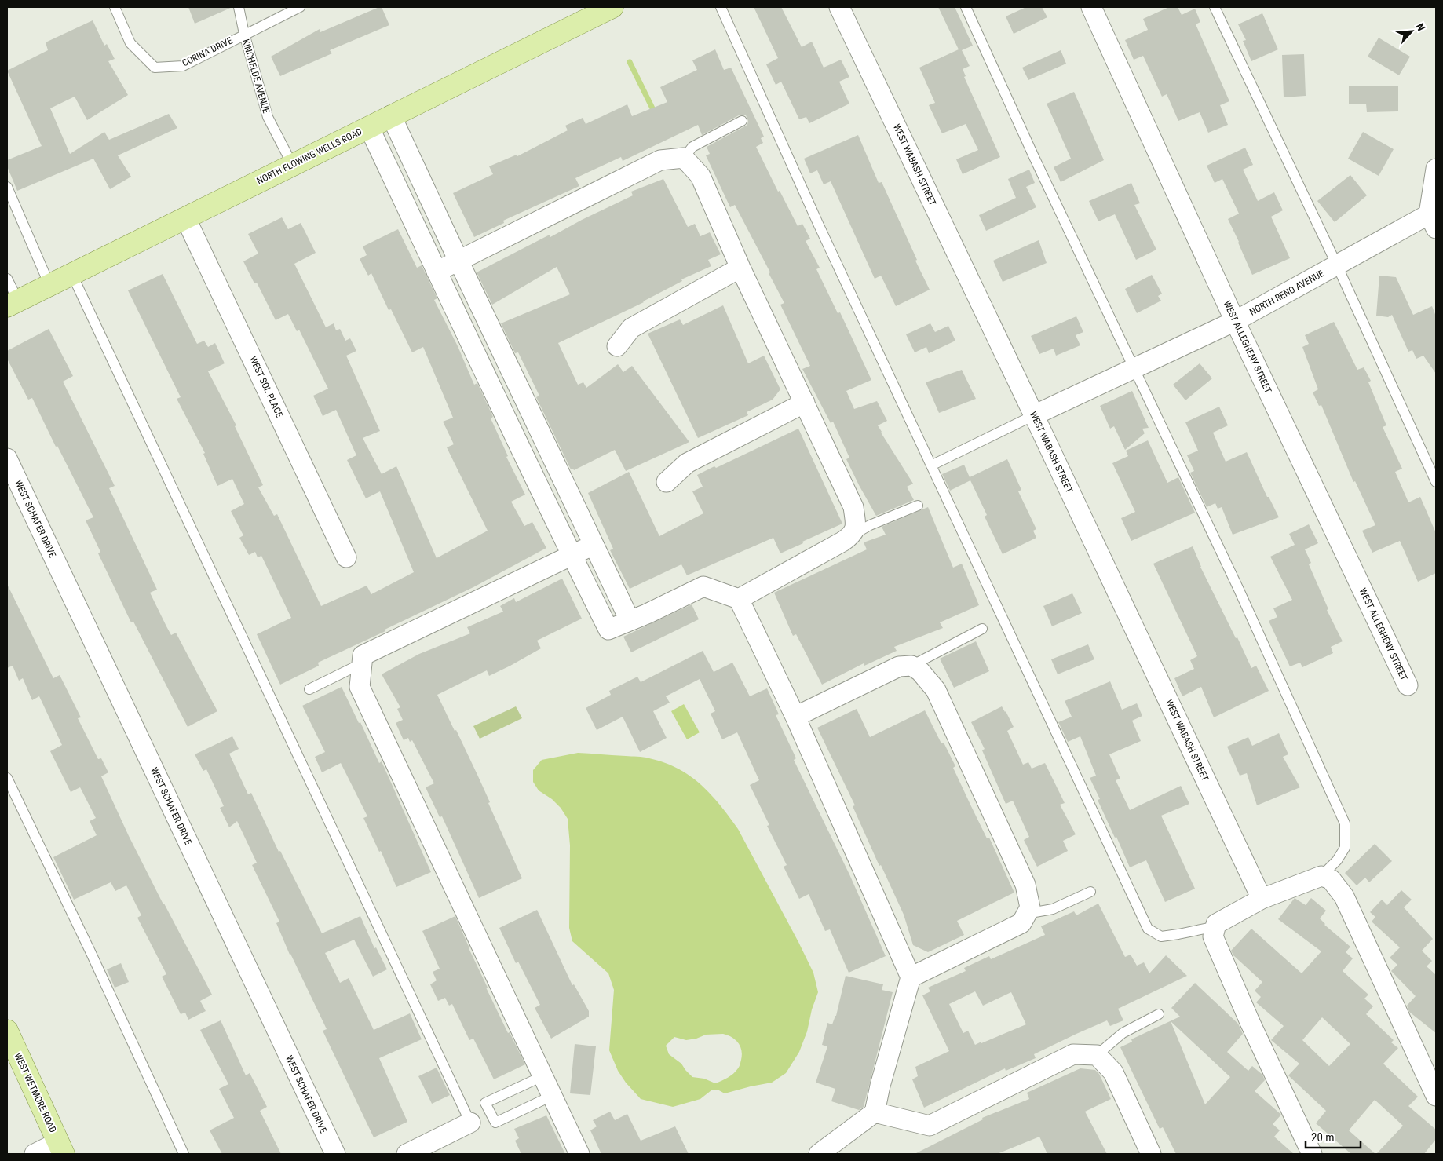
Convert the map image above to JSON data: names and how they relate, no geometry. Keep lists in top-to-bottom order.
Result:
{
  "streets": {
    "main road": ["NORTH FLOWING WELLS ROAD", "WEST WETMORE ROAD"],
    "street": [
      "WEST WABASH STREET",
      "NORTH RENO AVENUE",
      "WEST ALLEGHENY STREET",
      "WEST SOL PLACE",
      "WEST SCHAFER DRIVE"
    ],
    "lane": ["CORINA DRIVE", "KINCHELDE AVENUE"]
  },
  "crossings": [
    ["CORINA DRIVE", "KINCHELDE AVENUE"],
    ["KINCHELDE AVENUE", "NORTH FLOWING WELLS ROAD"],
    ["NORTH FLOWING WELLS ROAD", "WEST SOL PLACE"],
    ["WEST WABASH STREET", "NORTH RENO AVENUE"],
    ["NORTH RENO AVENUE", "WEST ALLEGHENY STREET"]
  ],
  "scale_bar": "20 m",
  "north": "top right"
}
